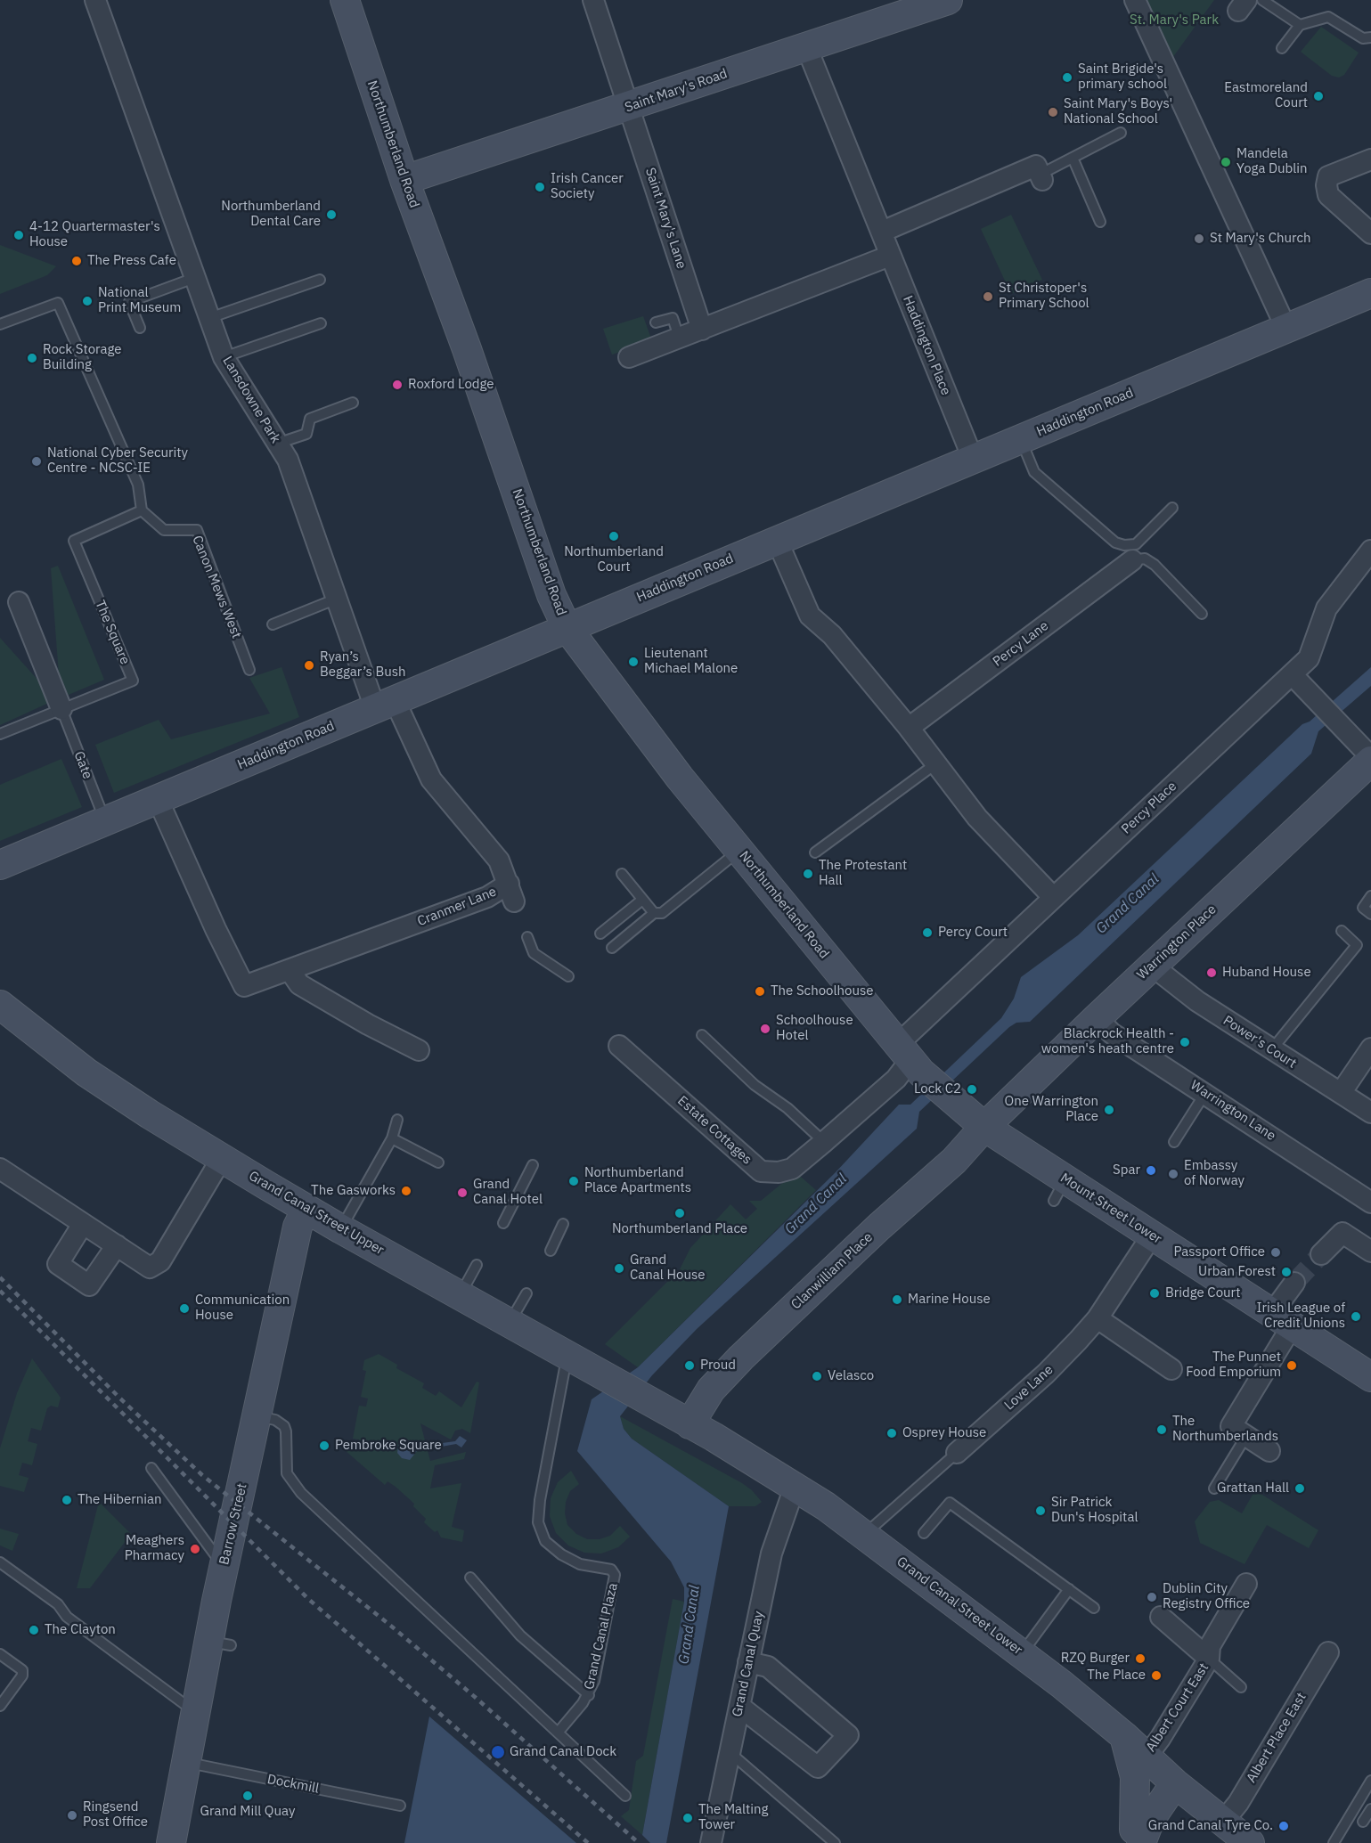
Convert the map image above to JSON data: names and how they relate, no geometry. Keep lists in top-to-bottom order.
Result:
{
  "streets": {
    "main road": [
      "Saint Mary's Road",
      "Northumberland Road",
      "Haddington Road",
      "Warrington Place",
      "Mount Street Lower",
      "Grand Canal Street Upper",
      "Clanwilliam Place",
      "Barrow Street",
      "Grand Canal Street Lower"
    ],
    "street": [
      "Saint Mary's Lane",
      "Haddington Place",
      "Lansdowne Park",
      "Percy Lane",
      "Percy Place",
      "Cranmer Lane",
      "Power's Court",
      "Warrington Lane",
      "Estate Cottages",
      "Love Lane",
      "Grand Canal Quay",
      "Albert Court East",
      "Albert Place East"
    ],
    "lane": [
      "Canon Mews West",
      "The Square",
      "Gate",
      "Grand Canal Plaza",
      "Dockmill"
    ]
  },
  "crossings": [
    ["Saint Mary's Road", "Northumberland Road"],
    ["Saint Mary's Road", "Saint Mary's Lane"],
    ["Saint Mary's Road", "Haddington Place"],
    ["Northumberland Road", "Haddington Road"],
    ["Northumberland Road", "Percy Place"],
    ["Northumberland Road", "Estate Cottages"],
    ["Northumberland Road", "Mount Street Lower"],
    ["Haddington Place", "Haddington Road"],
    ["Lansdowne Park", "Haddington Road"],
    ["Lansdowne Park", "Cranmer Lane"],
    ["Haddington Road", "Gate"],
    ["Haddington Road", "Cranmer Lane"],
    ["Canon Mews West", "The Square"],
    ["The Square", "Gate"],
    ["Percy Place", "Estate Cottages"],
    ["Warrington Place", "Power's Court"],
    ["Warrington Place", "Warrington Lane"],
    ["Warrington Place", "Mount Street Lower"],
    ["Warrington Place", "Clanwilliam Place"],
    ["Mount Street Lower", "Clanwilliam Place"],
    ["Mount Street Lower", "Love Lane"],
    ["Grand Canal Street Upper", "Barrow Street"],
    ["Grand Canal Street Upper", "Grand Canal Street Lower"],
    ["Grand Canal Street Upper", "Grand Canal Plaza"],
    ["Clanwilliam Place", "Grand Canal Street Lower"],
    ["Barrow Street", "Dockmill"],
    ["Grand Canal Street Lower", "Grand Canal Quay"],
    ["Grand Canal Street Lower", "Albert Court East"],
    ["Grand Canal Street Lower", "Albert Place East"]
  ],
  "water": ["Grand Canal"],
  "parks": ["St. Mary's Park"],
  "places": [
    "Saint Brigide's primary school",
    "Eastmoreland Court",
    "Saint Mary's Boys' National School",
    "Mandela Yoga Dublin",
    "Irish Cancer Society",
    "Northumberland Dental Care",
    "4-12 Quartermaster's House",
    "St Mary's Church",
    "The Press Cafe",
    "St Christoper's Primary School",
    "National Print Museum",
    "Rock Storage Building",
    "Roxford Lodge",
    "National Cyber Security Centre - NCSC-IE",
    "Northumberland Court",
    "Lieutenant Michael Malone",
    "Ryan’s Beggar’s Bush",
    "The Protestant Hall",
    "Percy Court",
    "Huband House",
    "The Schoolhouse",
    "Schoolhouse Hotel",
    "Blackrock Health - women's heath centre",
    "Lock C2",
    "One Warrington Place",
    "Spar",
    "Embassy of Norway",
    "Northumberland Place Apartments",
    "The Gasworks",
    "Grand Canal Hotel",
    "Northumberland Place",
    "Passport Office",
    "Grand Canal House",
    "Urban Forest",
    "Bridge Court",
    "Marine House",
    "Communication House",
    "Irish League of Credit Unions",
    "Proud",
    "The Punnet Food Emporium",
    "Velasco",
    "The Northumberlands",
    "Osprey House",
    "Pembroke Square",
    "Grattan Hall",
    "The Hibernian",
    "Sir Patrick Dun's Hospital",
    "Meaghers Pharmacy",
    "Dublin City Registry Office",
    "The Clayton",
    "RZQ Burger",
    "The Place",
    "Grand Canal Dock",
    "Grand Mill Quay",
    "Ringsend Post Office",
    "The Malting Tower",
    "Grand Canal Tyre Co."
  ]
}
